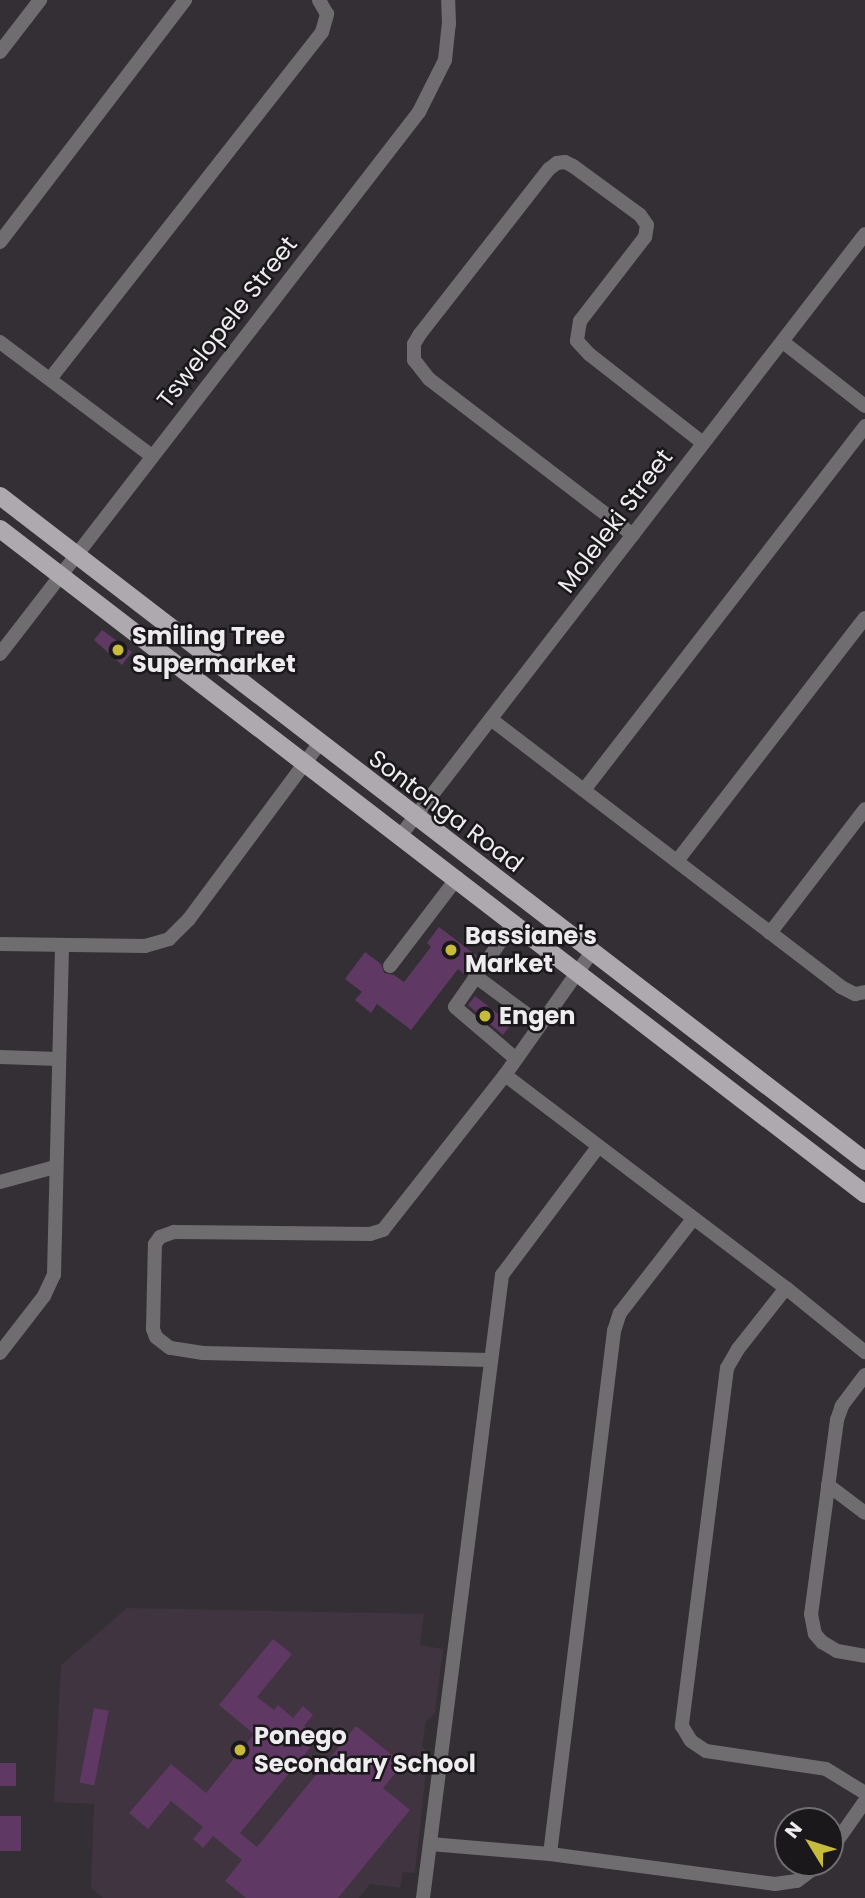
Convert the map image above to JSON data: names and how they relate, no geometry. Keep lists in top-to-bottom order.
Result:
{
  "streets": {
    "main road": ["Sontonga Road"],
    "street": ["Tswelopele Street", "Moleleki Street"]
  },
  "crossings": [
    ["Tswelopele Street", "Sontonga Road"],
    ["Moleleki Street", "Sontonga Road"]
  ],
  "places": [
    "Smiling Tree Supermarket",
    "Bassiane's Market",
    "Engen",
    "Ponego Secondary School"
  ],
  "north": "top left"
}
